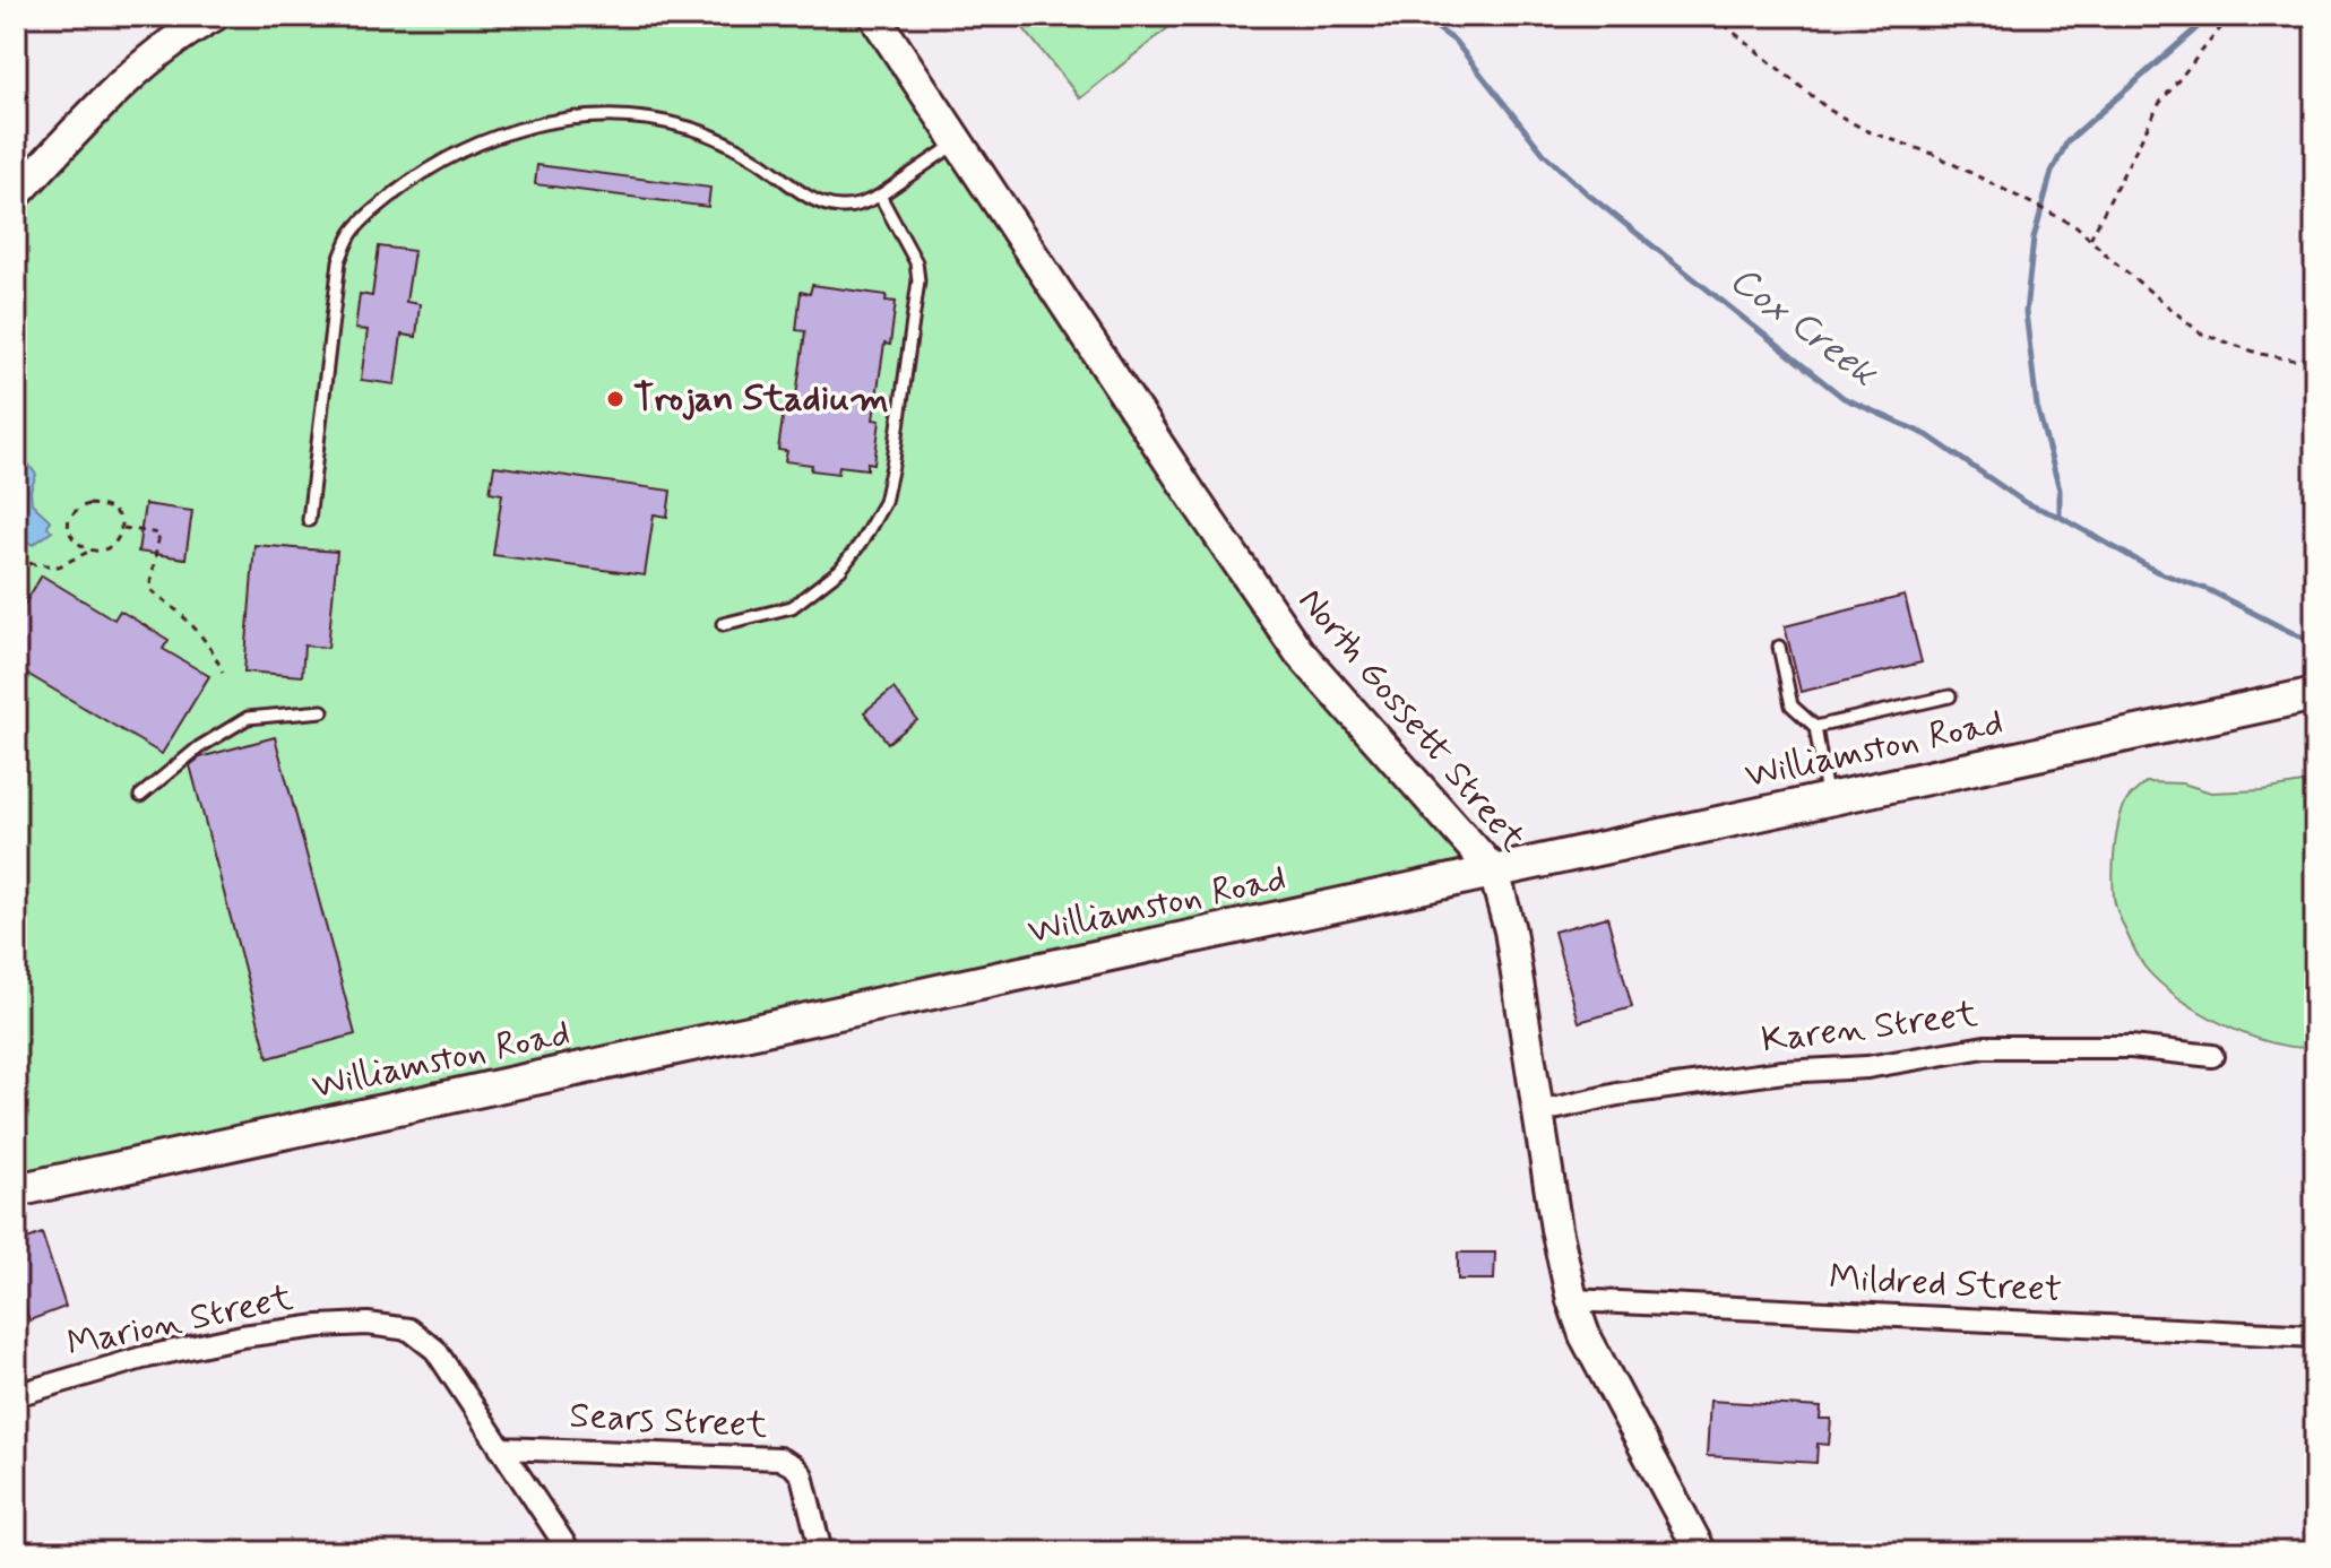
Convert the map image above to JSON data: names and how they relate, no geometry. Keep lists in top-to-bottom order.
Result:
{
  "streets": {
    "main road": ["Williamston Road"],
    "street": [
      "North Gossett Street",
      "Karen Street",
      "Mildred Street",
      "Marion Street",
      "Sears Street"
    ]
  },
  "crossings": [
    ["North Gossett Street", "Williamston Road"],
    ["North Gossett Street", "Karen Street"],
    ["North Gossett Street", "Mildred Street"],
    ["Marion Street", "Sears Street"]
  ],
  "water": ["Cox Creek"],
  "places": ["Trojan Stadium"]
}
